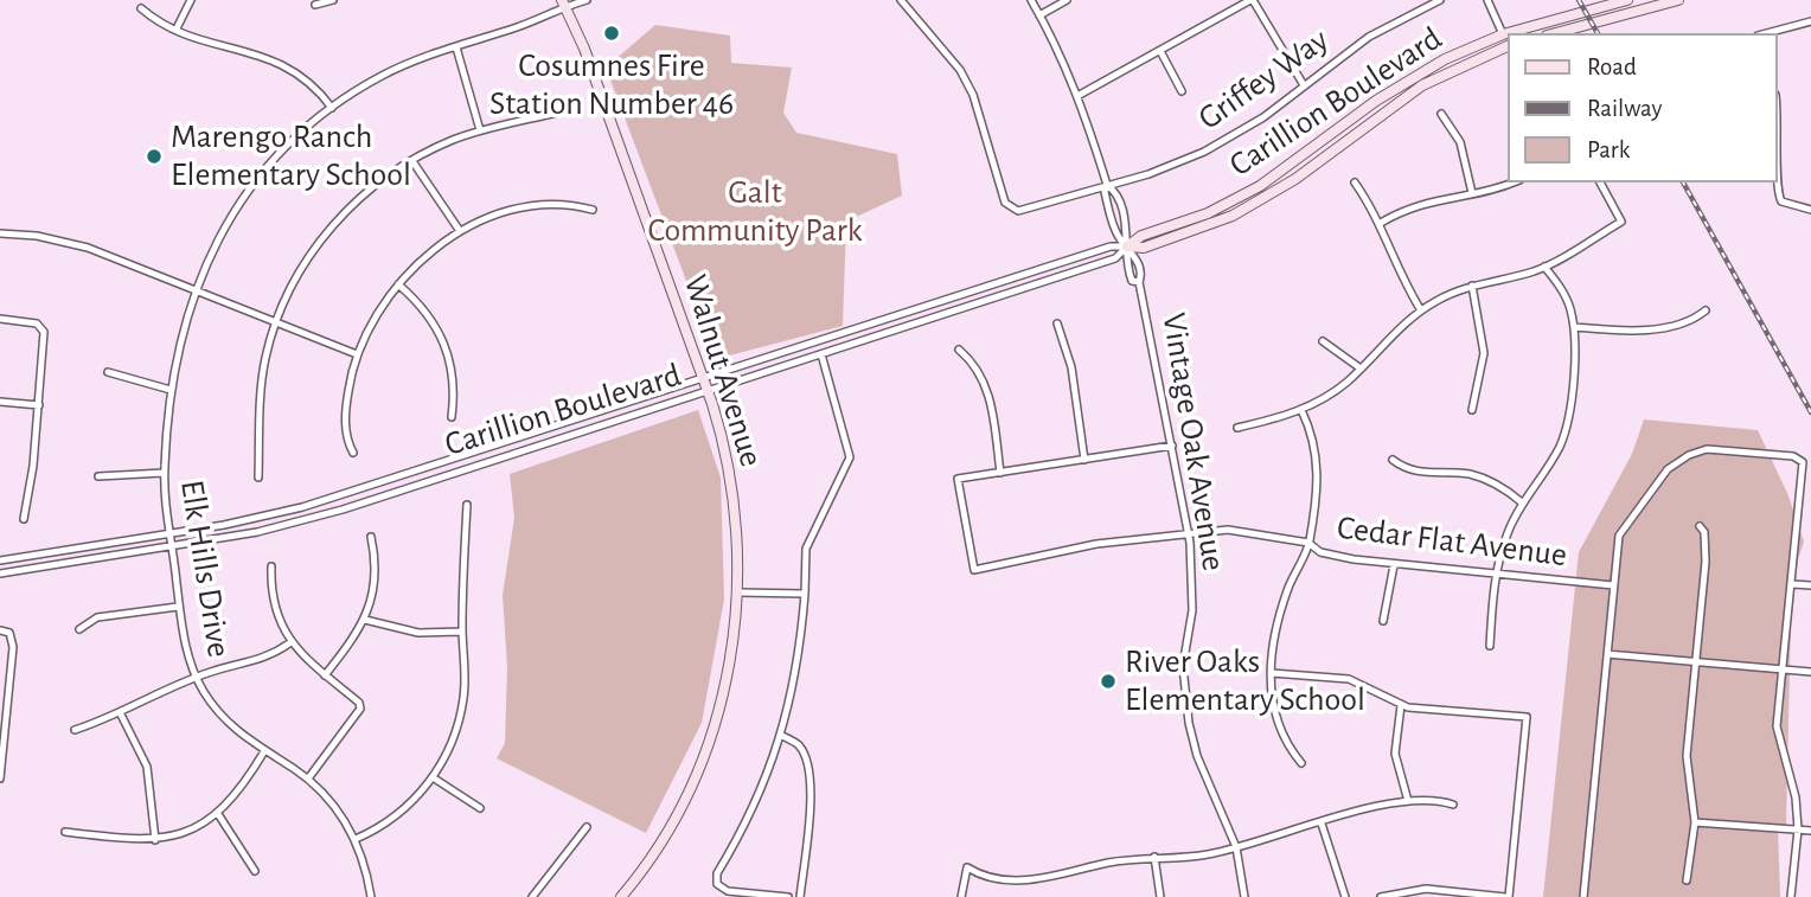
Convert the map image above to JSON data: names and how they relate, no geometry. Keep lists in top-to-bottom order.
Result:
{
  "streets": {
    "street": [
      "Griffey Way",
      "Carillion Boulevard",
      "Walnut Avenue",
      "Vintage Oak Avenue",
      "Cedar Flat Avenue",
      "Elk Hills Drive"
    ]
  },
  "crossings": [
    ["Carillion Boulevard", "Walnut Avenue"],
    ["Carillion Boulevard", "Vintage Oak Avenue"],
    ["Carillion Boulevard", "Elk Hills Drive"],
    ["Walnut Avenue", "Elk Hills Drive"],
    ["Vintage Oak Avenue", "Cedar Flat Avenue"]
  ],
  "parks": ["Galt Community Park"],
  "places": ["Cosumnes Fire Station Number 46", "Marengo Ranch Elementary School", "River Oaks Elementary School"],
  "legend": ["Road", "Railway", "Park"]
}
